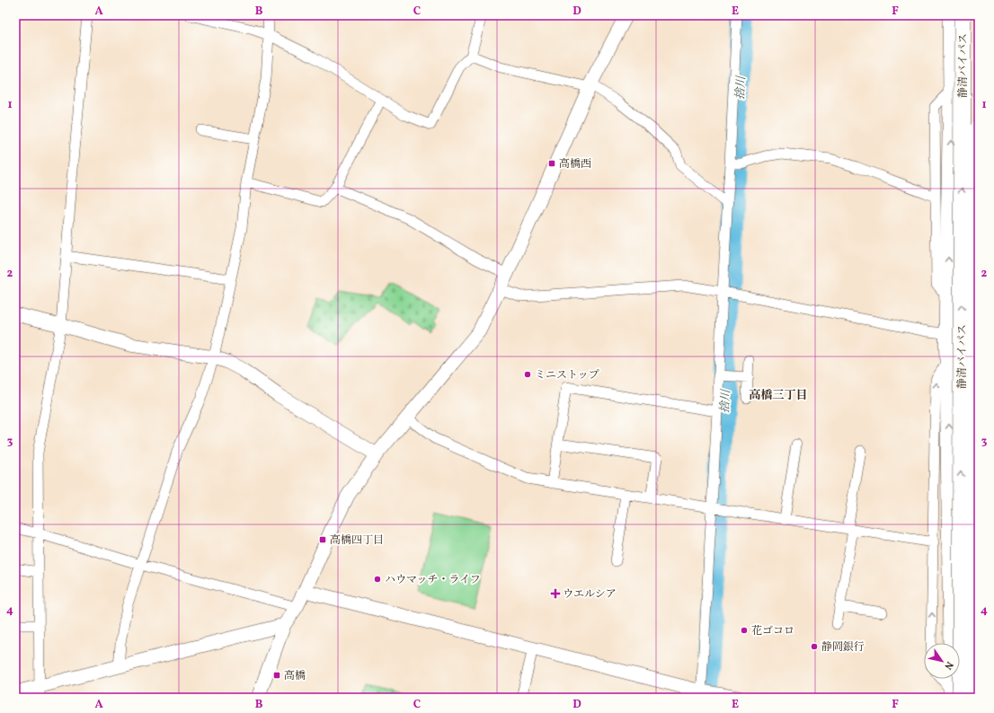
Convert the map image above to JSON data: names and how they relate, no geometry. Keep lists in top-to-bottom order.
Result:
{
  "streets": {
    "highway": ["静清バイパス"]
  },
  "districts": ["高橋三丁目"],
  "water": ["捨川"],
  "places": {
    "transit": ["高橋西", "高橋四丁目", "高橋"],
    "other": [
      "ミニストップ",
      "ハウマッチ・ライフ",
      "花ゴコロ",
      "静岡銀行"
    ],
    "health": ["ウエルシア"]
  },
  "north": "bottom right",
  "grid": {
    "columns": [
      "A",
      "B",
      "C",
      "D",
      "E",
      "F"
    ],
    "rows": [
      "1",
      "2",
      "3",
      "4"
    ]
  }
}
